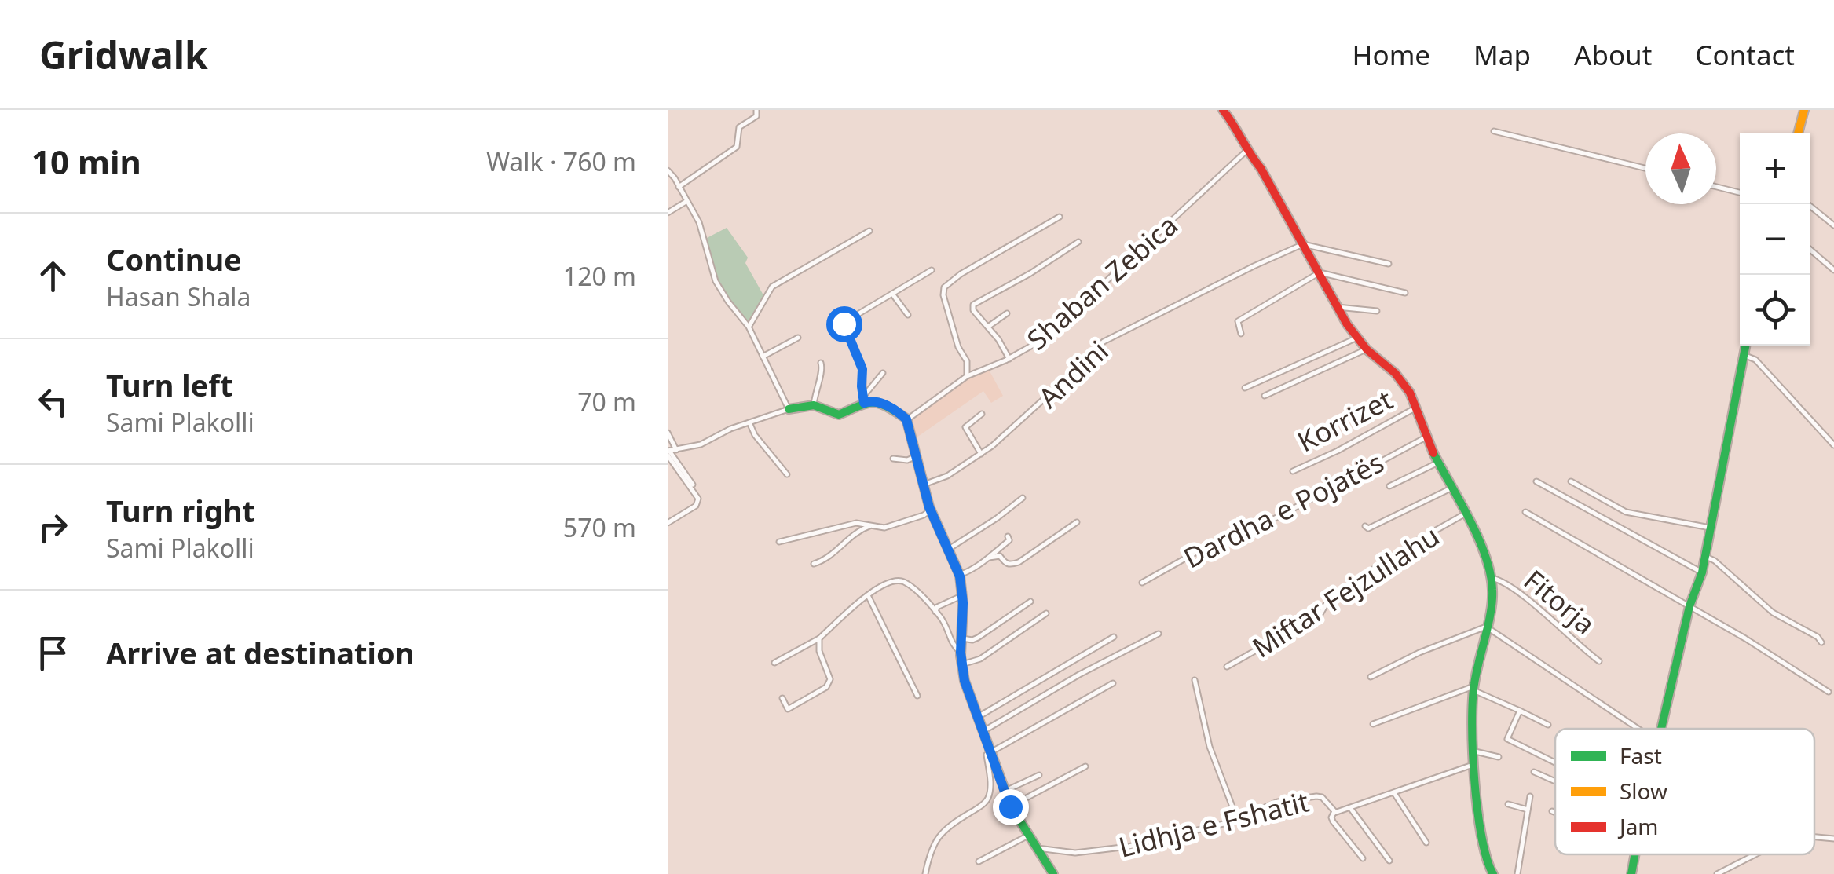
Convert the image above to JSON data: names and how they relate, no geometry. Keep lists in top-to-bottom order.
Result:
{
  "streets": {
    "street": [
      "Shaban Zebica",
      "Andini",
      "Korrizet",
      "Dardha e Pojatës",
      "Miftar Fejzullahu",
      "Fitorja",
      "Lidhja e Fshatit"
    ]
  },
  "crossings": [
    ["Shaban Zebica", "Korrizet"],
    ["Andini", "Korrizet"],
    ["Korrizet", "Dardha e Pojatës"],
    ["Korrizet", "Fitorja"],
    ["Dardha e Pojatës", "Fitorja"],
    ["Miftar Fejzullahu", "Fitorja"],
    ["Fitorja", "Lidhja e Fshatit"]
  ],
  "legend": ["Fast", "Slow", "Jam"],
  "north": "top",
  "page": {
    "header": "Gridwalk",
    "nav": [
      "Home",
      "Map",
      "About",
      "Contact"
    ],
    "heading": ["10 min", "Walk · 760 m"],
    "map_buttons": ["+", "−"],
    "list": [
      ["Continue", "Hasan Shala", "120 m"],
      ["Turn left", "Sami Plakolli", "70 m"],
      ["Turn right", "Sami Plakolli", "570 m"],
      "Arrive at destination"
    ]
  }
}
